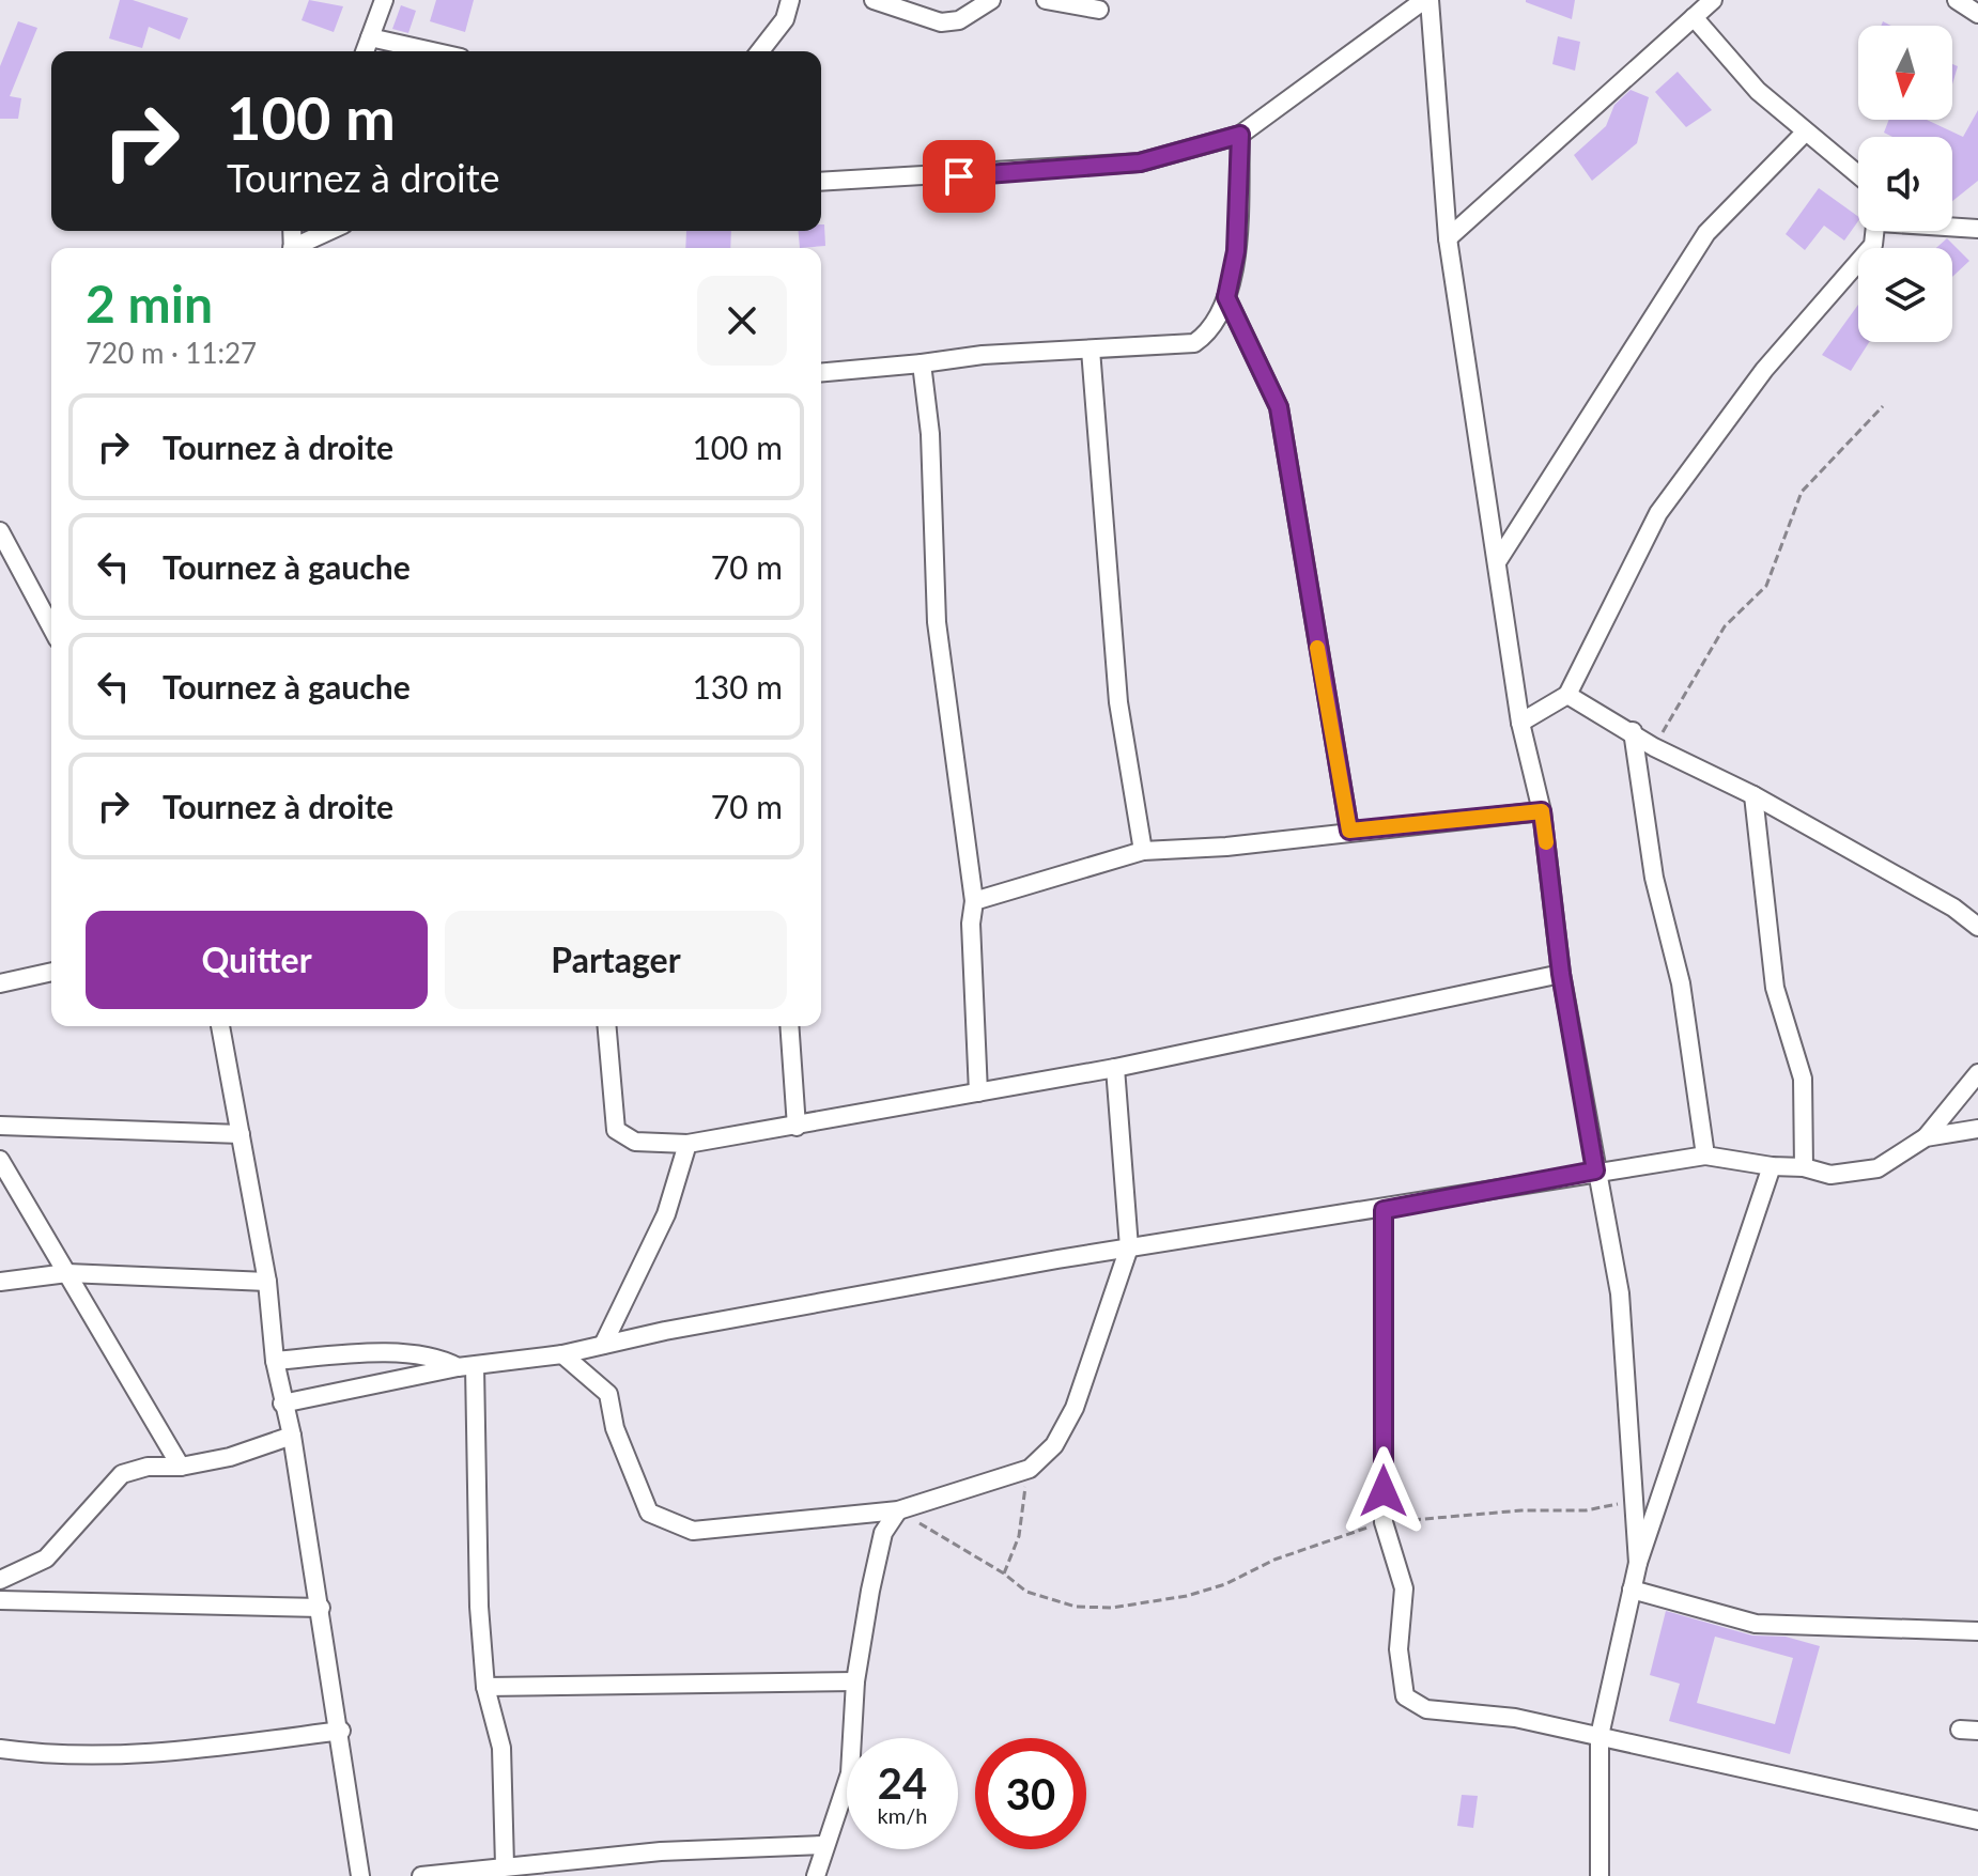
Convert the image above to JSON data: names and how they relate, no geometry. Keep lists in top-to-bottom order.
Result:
{
  "north": "bottom",
  "page": {
    "turn": ["100 m", "Tournez à droite"],
    "heading": ["2 min", "720 m · 11:27"],
    "list": [
      {
        "name": "Tournez à droite",
        "value": "100 m"
      },
      {
        "name": "Tournez à gauche",
        "value": "70 m"
      },
      {
        "name": "Tournez à gauche",
        "value": "130 m"
      },
      {
        "name": "Tournez à droite",
        "value": "70 m"
      }
    ],
    "buttons": ["Quitter", "Partager"],
    "speed": "24 km/h",
    "limit": "30"
  }
}
